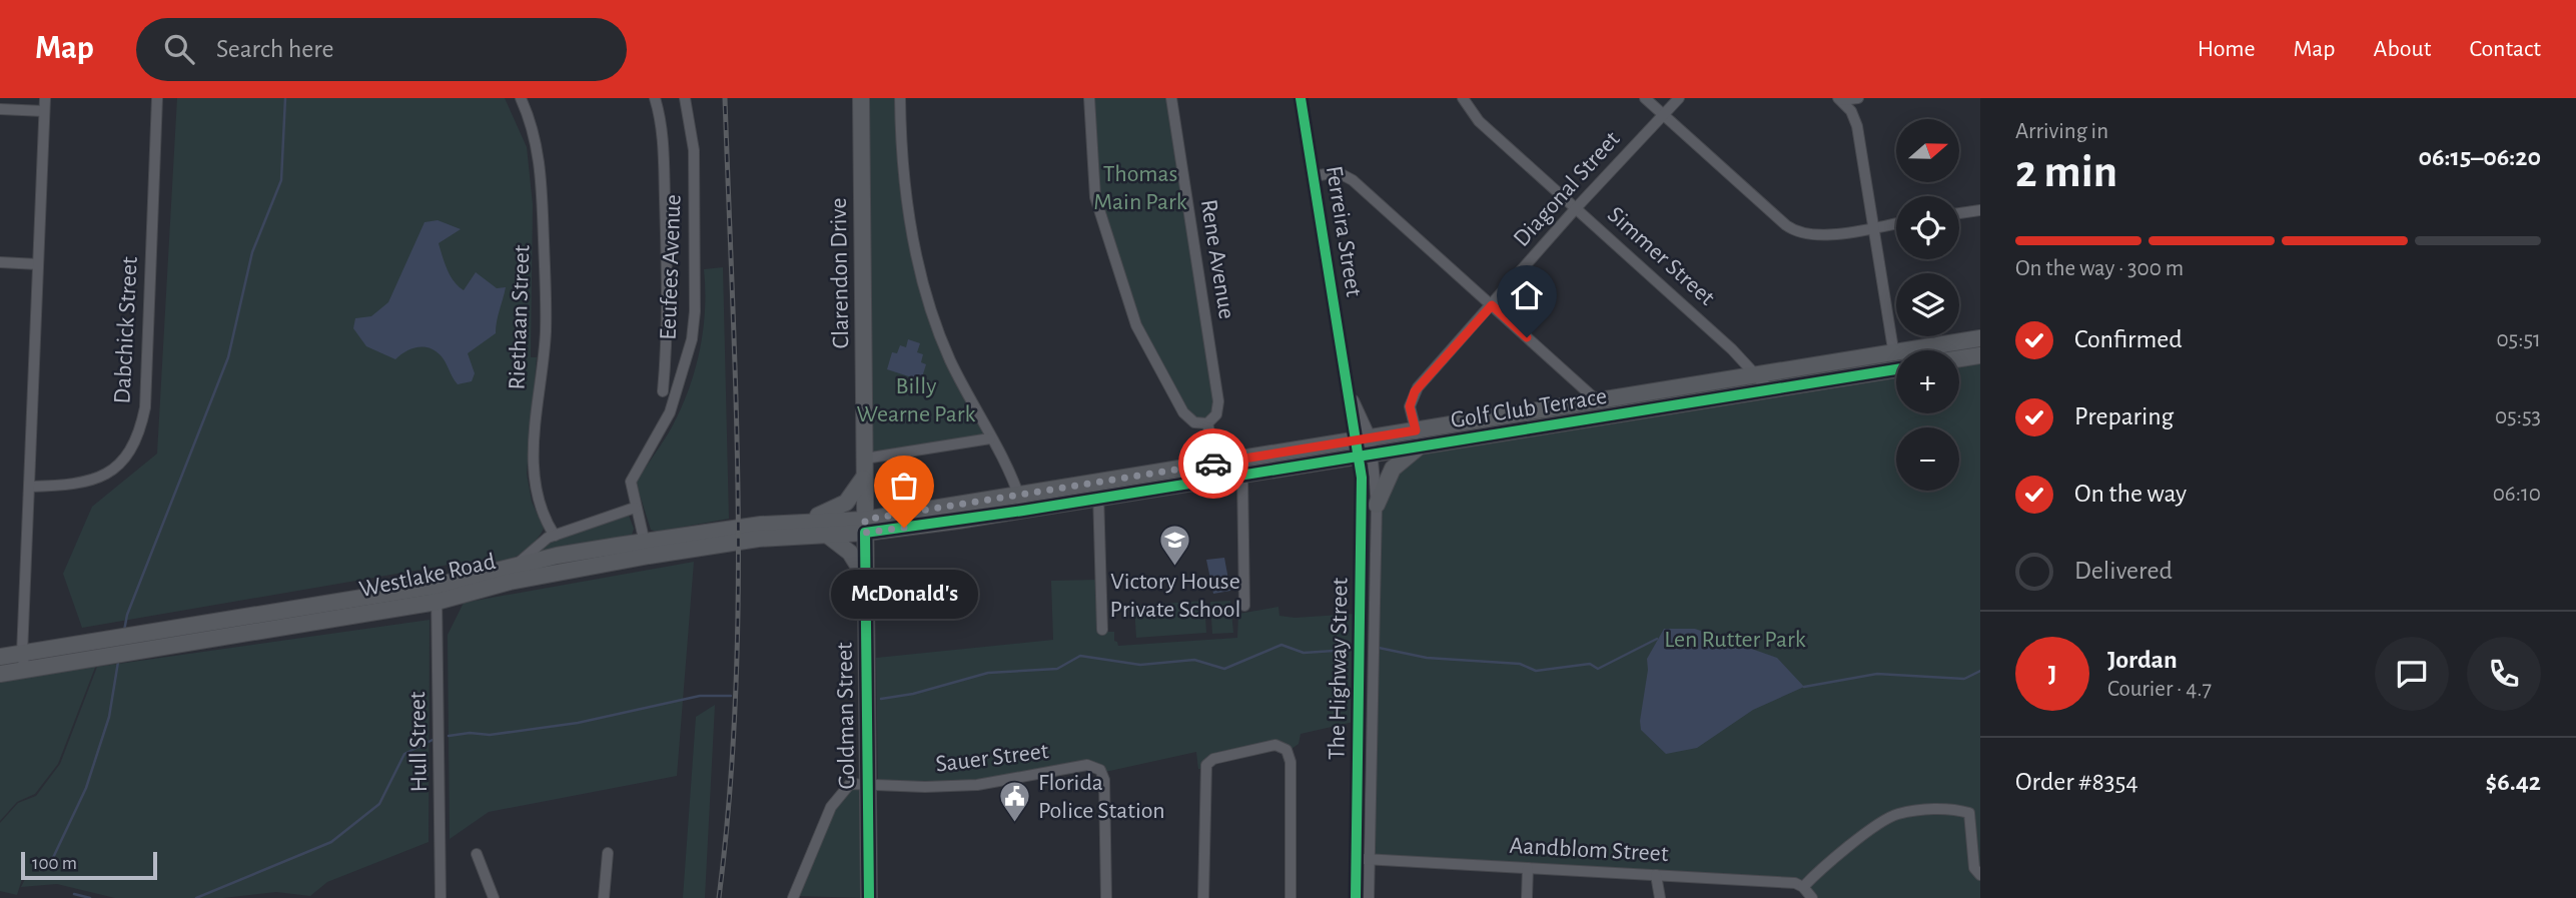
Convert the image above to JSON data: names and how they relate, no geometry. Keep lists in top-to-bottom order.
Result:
{
  "streets": {
    "street": [
      "Diagonal Street",
      "Ferreira Street",
      "Simmer Street",
      "Rene Avenue",
      "Eeufees Avenue",
      "Clarendon Drive",
      "Riethaan Street",
      "Dabchick Street",
      "Golf Club Terrace",
      "Westlake Road",
      "The Highway Street",
      "Goldman Street",
      "Hull Street",
      "Sauer Street",
      "Aandblom Street"
    ]
  },
  "crossings": [
    ["Diagonal Street", "Simmer Street"],
    ["Diagonal Street", "Golf Club Terrace"],
    ["Ferreira Street", "Golf Club Terrace"],
    ["Ferreira Street", "The Highway Street"],
    ["Simmer Street", "Golf Club Terrace"],
    ["Eeufees Avenue", "Westlake Road"],
    ["Clarendon Drive", "Golf Club Terrace"],
    ["Clarendon Drive", "Westlake Road"],
    ["Clarendon Drive", "Goldman Street"],
    ["Golf Club Terrace", "Westlake Road"],
    ["Golf Club Terrace", "The Highway Street"],
    ["Golf Club Terrace", "Goldman Street"],
    ["Westlake Road", "Goldman Street"],
    ["Westlake Road", "Hull Street"],
    ["The Highway Street", "Aandblom Street"],
    ["Goldman Street", "Sauer Street"]
  ],
  "parks": ["Thomas Main Park", "Billy Wearne Park", "Len Rutter Park"],
  "places": {
    "other": ["McDonald's"],
    "school or university": ["Victory House Private School"],
    "public building": ["Florida Police Station"]
  },
  "scale_bar": "100 m",
  "north": "right",
  "page": {
    "header": "Map",
    "search": "Search here",
    "nav": [
      "Home",
      "Map",
      "About",
      "Contact"
    ],
    "heading": ["2 min", "Arriving in", "06:15–06:20"],
    "panel": [
      "Jordan",
      "Courier · 4.7",
      "Order #8354",
      "$6.42"
    ],
    "map_buttons": ["+", "−"],
    "bar": "On the way · 300 m",
    "list": [
      ["Confirmed", "05:51"],
      ["Preparing", "05:53"],
      ["On the way", "06:10"],
      "Delivered"
    ],
    "bubble": "McDonald's",
    "round": "J",
    "scale": "100 m"
  }
}
